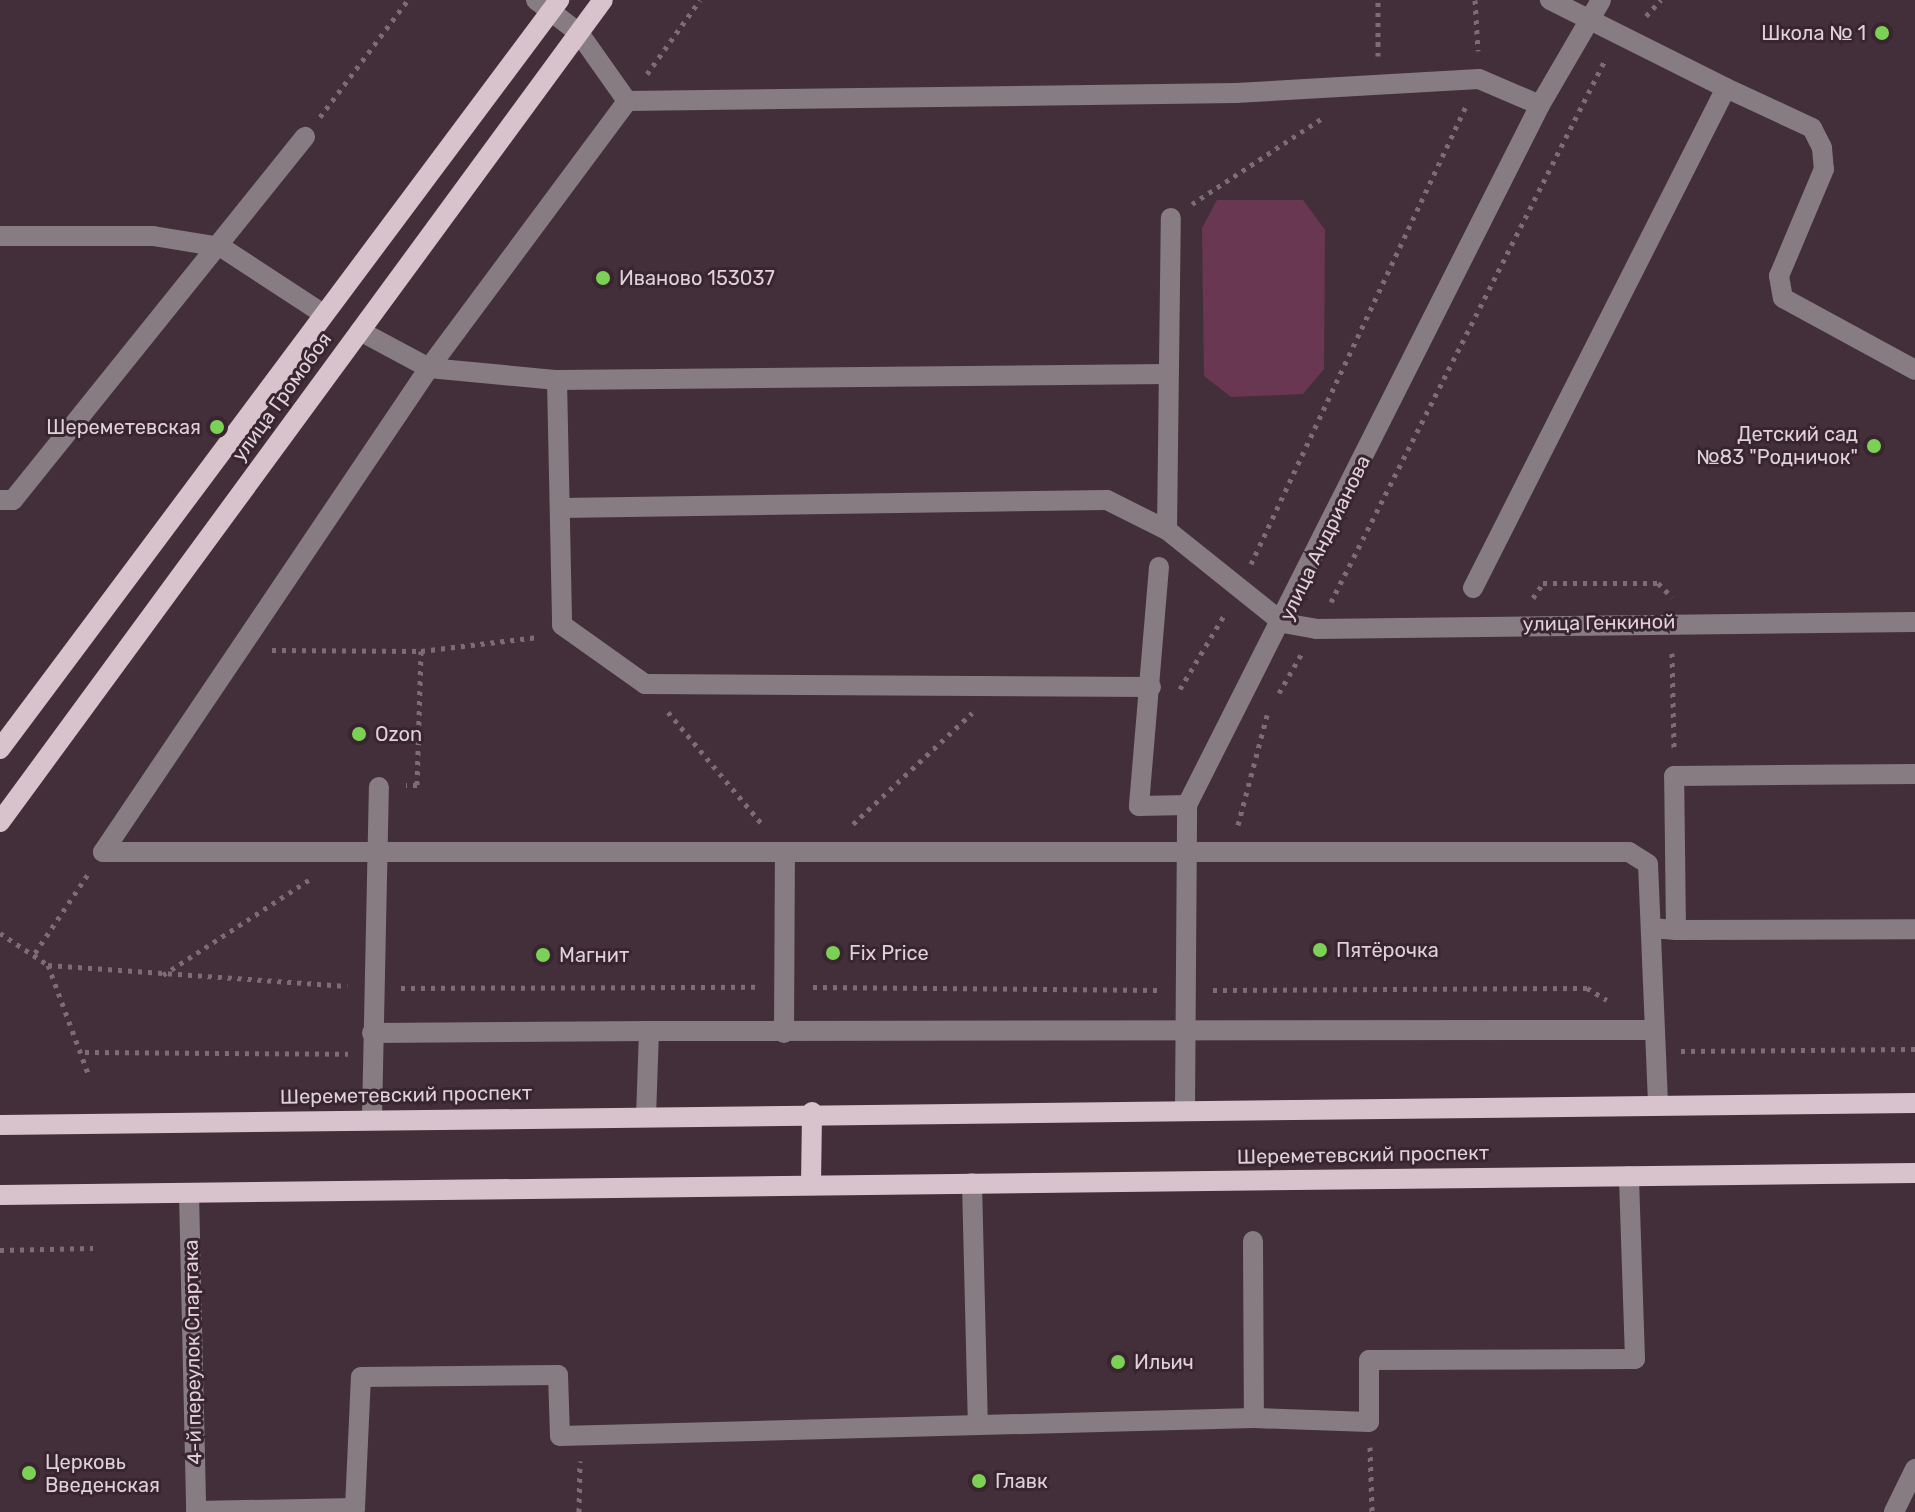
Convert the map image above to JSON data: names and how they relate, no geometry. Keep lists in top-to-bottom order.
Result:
{
  "streets": {
    "main road": ["улица Громобоя", "Шереметевский проспект"],
    "street": ["улица Андрианова", "улица Генкиной", "4-й переулок Спартака"]
  },
  "crossings": [
    ["улица Андрианова", "улица Генкиной"],
    ["улица Андрианова", "Шереметевский проспект"],
    ["Шереметевский проспект", "4-й переулок Спартака"]
  ],
  "places": [
    "Школа № 1",
    "Иваново 153037",
    "Шереметевская",
    "Детский сад №83 \"Родничок\"",
    "Ozon",
    "Пятёрочка",
    "Fix Price",
    "Магнит",
    "Ильич",
    "Церковь Введенская",
    "Главк"
  ]
}
